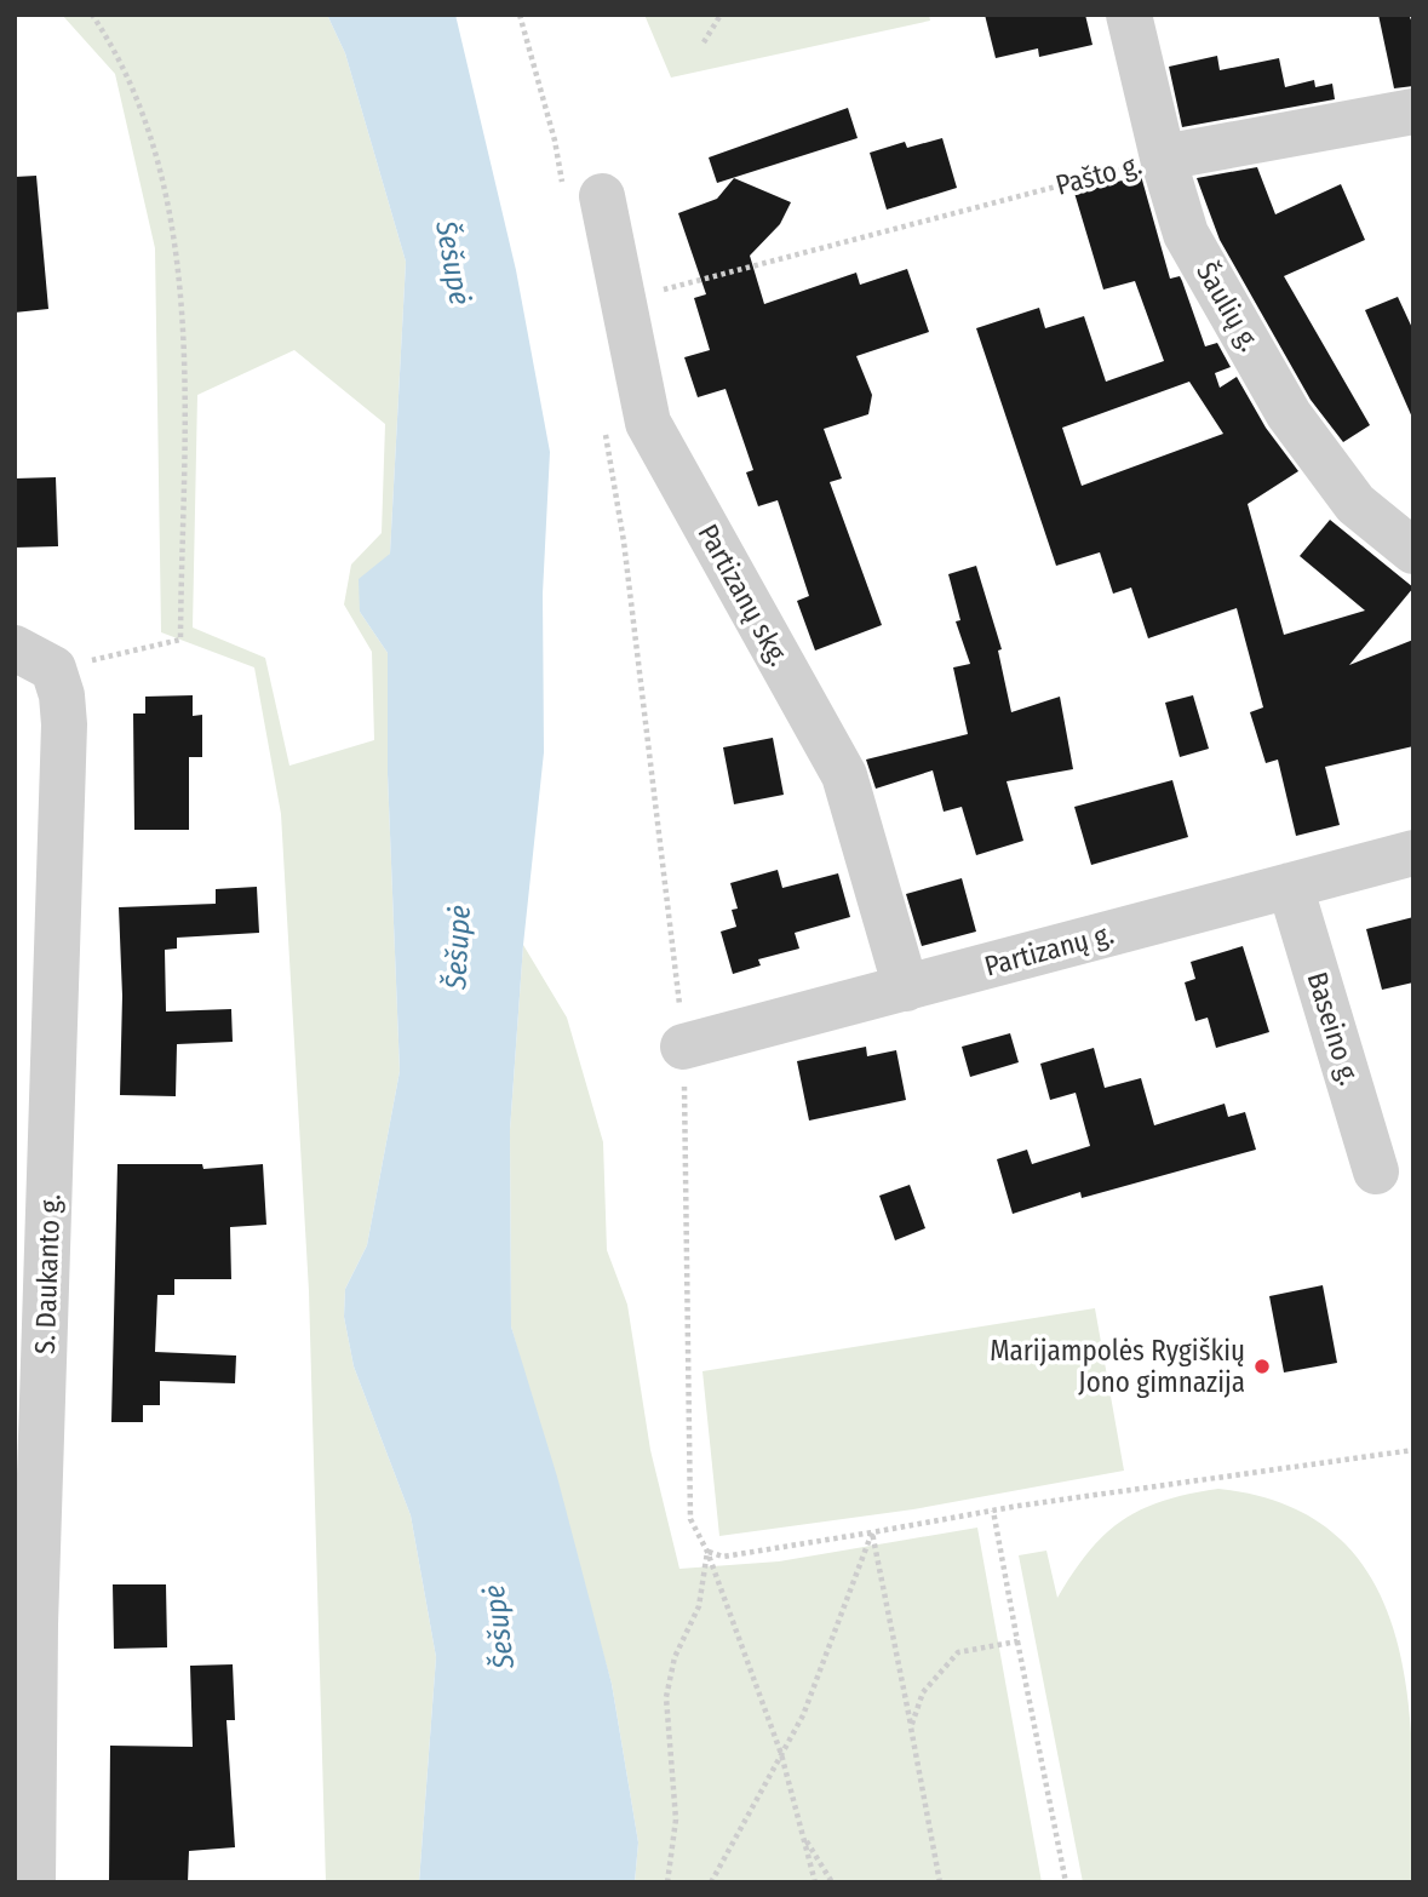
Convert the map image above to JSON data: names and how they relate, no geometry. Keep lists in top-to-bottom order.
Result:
{
  "streets": {
    "street": [
      "Pašto g.",
      "Šaulių g.",
      "Partizanų skg.",
      "Partizanų g.",
      "Baseino g.",
      "S. Daukanto g."
    ]
  },
  "crossings": [
    ["Pašto g.", "Šaulių g."],
    ["Partizanų skg.", "Partizanų g."],
    ["Partizanų g.", "Baseino g."]
  ],
  "water": ["Šešupė"],
  "places": ["Marijampolės Rygiškių Jono gimnazija"]
}
